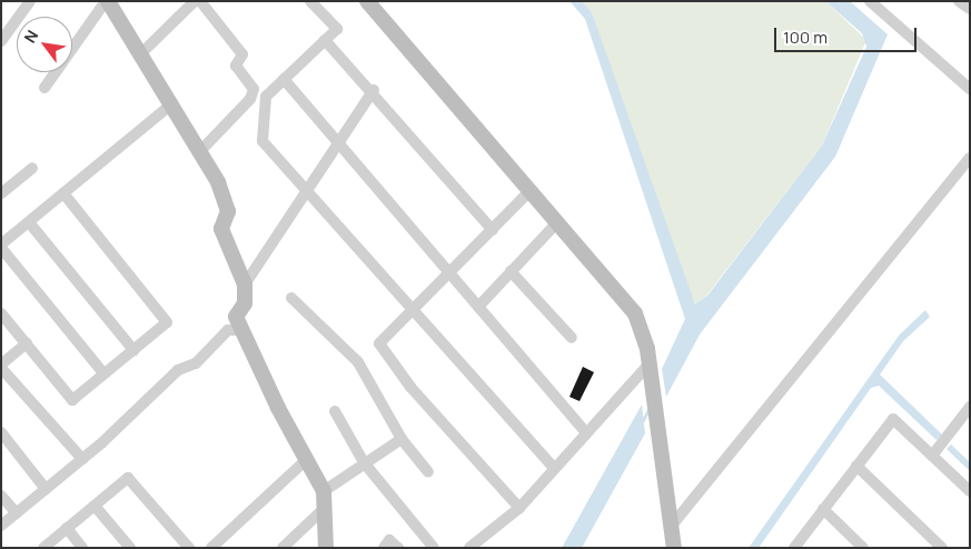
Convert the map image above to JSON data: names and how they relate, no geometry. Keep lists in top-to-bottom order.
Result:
{
  "scale_bar": "100 m",
  "north": "top left"
}
